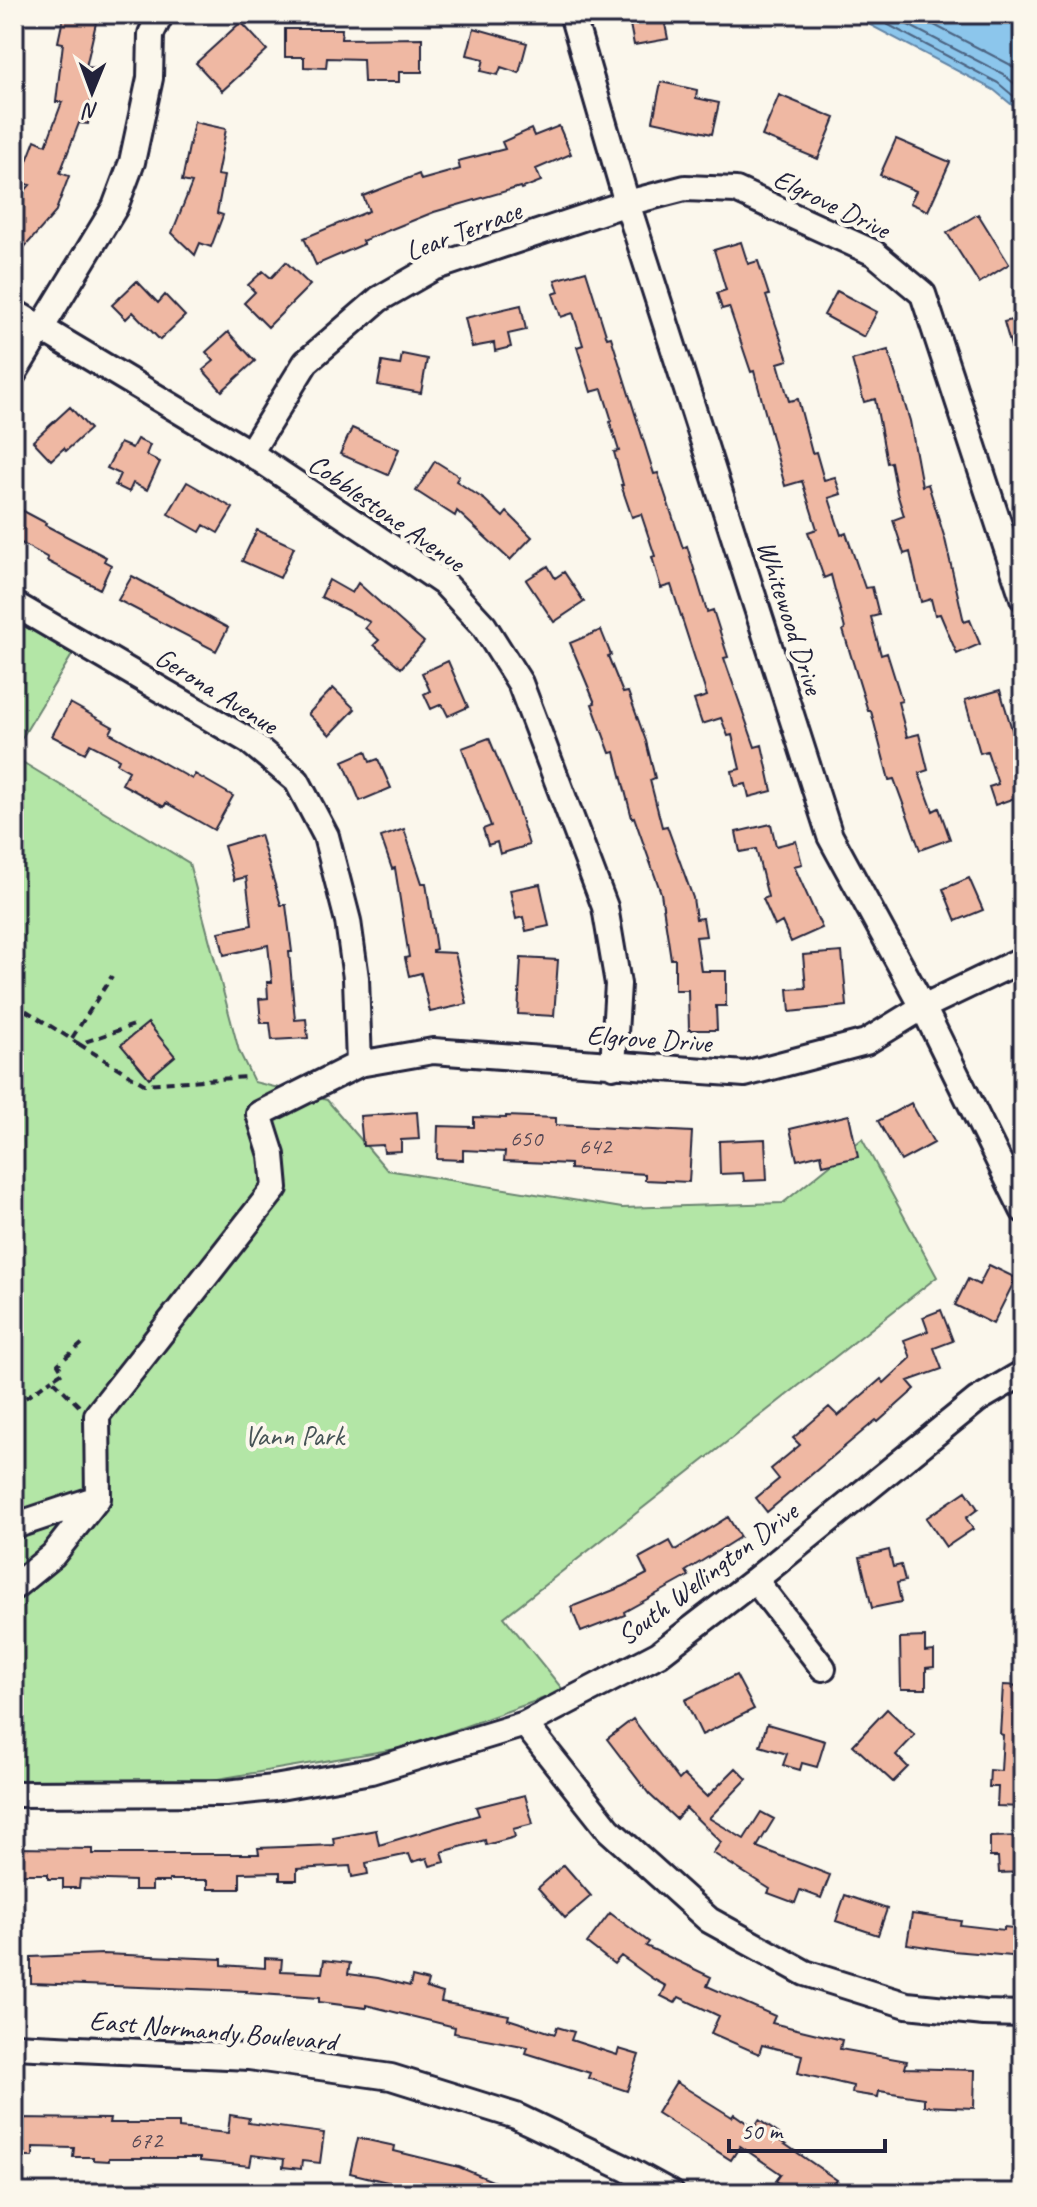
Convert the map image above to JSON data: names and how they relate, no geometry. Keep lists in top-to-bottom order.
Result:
{
  "streets": {
    "street": [
      "Elgrove Drive",
      "Lear Terrace",
      "Cobblestone Avenue",
      "Whitewood Drive",
      "Gerona Avenue",
      "South Wellington Drive",
      "East Normandy Boulevard"
    ]
  },
  "crossings": [
    ["Elgrove Drive", "Lear Terrace"],
    ["Elgrove Drive", "Cobblestone Avenue"],
    ["Elgrove Drive", "Whitewood Drive"],
    ["Elgrove Drive", "Gerona Avenue"],
    ["Lear Terrace", "Cobblestone Avenue"],
    ["Lear Terrace", "Whitewood Drive"]
  ],
  "parks": ["Vann Park"],
  "house_numbers": ["650", "642", "672"],
  "scale_bar": "50 m",
  "north": "bottom"
}
